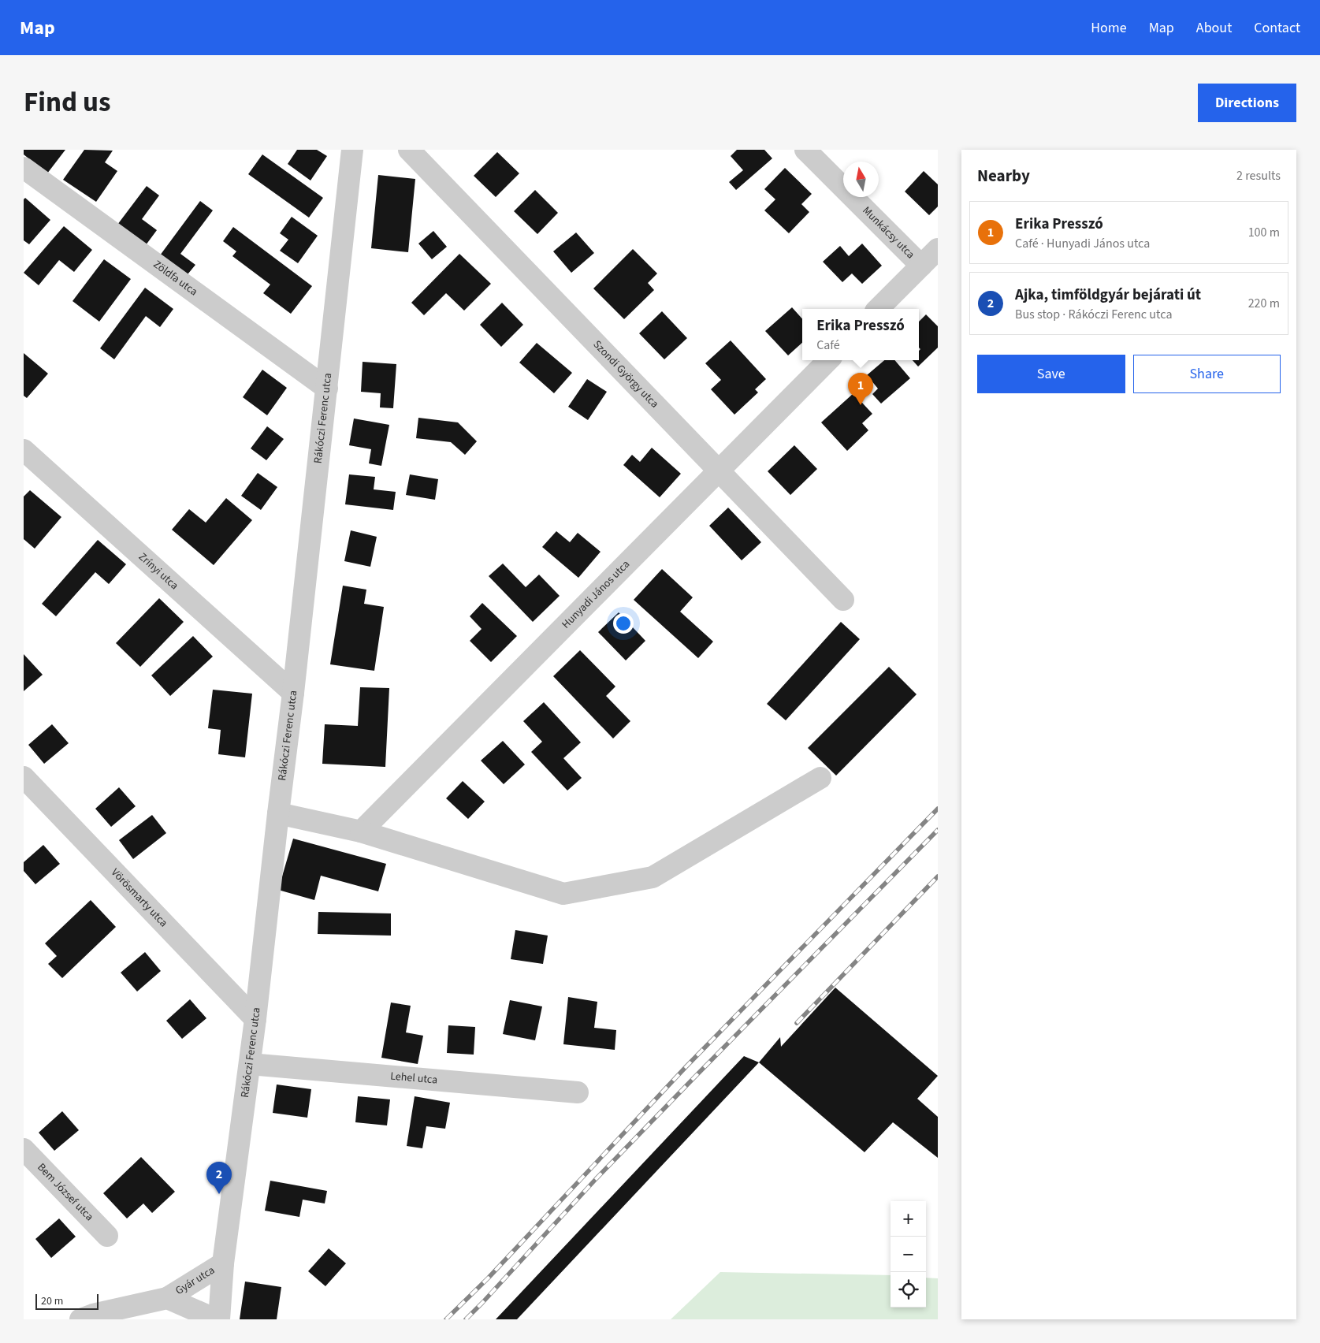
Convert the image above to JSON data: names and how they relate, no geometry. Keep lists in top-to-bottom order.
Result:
{
  "streets": {
    "street": [
      "Munkácsy utca",
      "Zöldfa utca",
      "Szondi György utca",
      "Rákóczi Ferenc utca",
      "Zrínyi utca",
      "Hunyadi János utca",
      "Vörösmarty utca",
      "Lehel utca",
      "Bem József utca",
      "Gyár utca"
    ]
  },
  "crossings": [
    ["Zöldfa utca", "Rákóczi Ferenc utca"],
    ["Szondi György utca", "Hunyadi János utca"],
    ["Rákóczi Ferenc utca", "Zrínyi utca"],
    ["Rákóczi Ferenc utca", "Vörösmarty utca"],
    ["Rákóczi Ferenc utca", "Lehel utca"],
    ["Rákóczi Ferenc utca", "Gyár utca"]
  ],
  "scale_bar": "20 m",
  "north": "top",
  "page": {
    "header": "Map",
    "nav": [
      "Home",
      "Map",
      "About",
      "Contact"
    ],
    "title": "Find us",
    "buttons": [
      "Directions",
      ["Save", "Share"]
    ],
    "heading": ["Nearby", "2 results"],
    "list": [
      {
        "mark": "1",
        "name": "Erika Presszó",
        "note": "Café · Hunyadi János utca",
        "value": "100 m"
      },
      {
        "mark": "2",
        "name": "Ajka, timföldgyár bejárati út",
        "note": "Bus stop · Rákóczi Ferenc utca",
        "value": "220 m"
      }
    ],
    "popup": ["Erika Presszó", "Café"],
    "pins": ["1", "2"],
    "map_buttons": ["+", "−"],
    "scale": "20 m"
  }
}
